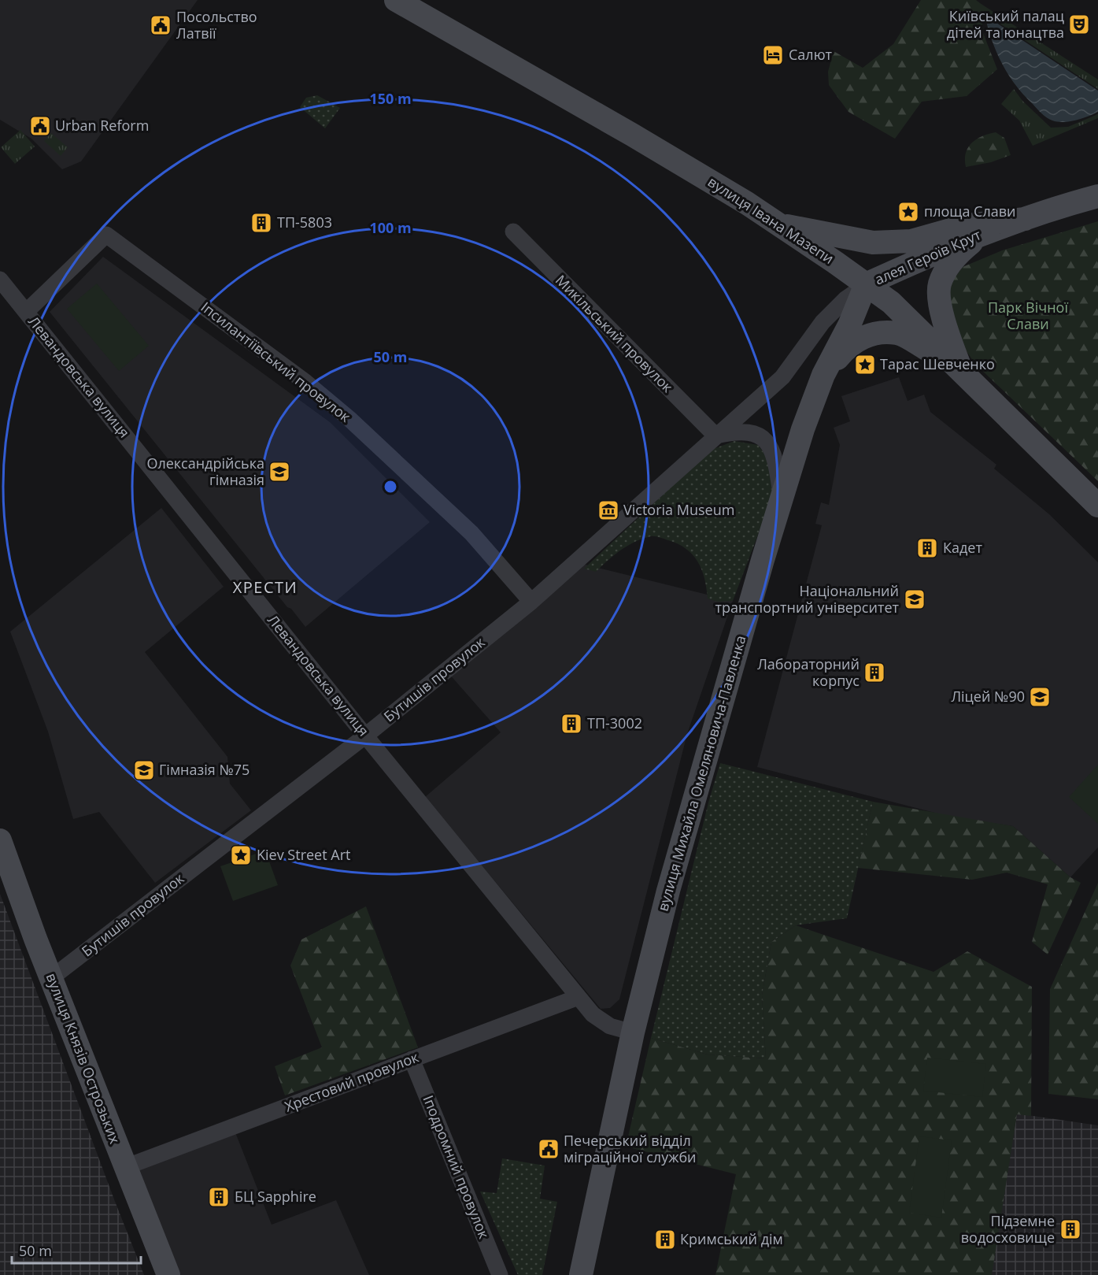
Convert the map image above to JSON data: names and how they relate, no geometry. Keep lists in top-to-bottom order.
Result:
{
  "streets": {
    "main road": [
      "вулиця Івана Мазепи",
      "алея Героїв Крут",
      "вулиця Михайла Омеляновича-Павленка",
      "вулиця Князів Острозьких"
    ],
    "street": [
      "Микільський провулок",
      "Іпсилантіївський провулок",
      "Левандовська вулиця",
      "Бутишів провулок",
      "Хрестовий провулок",
      "Іподромний провулок"
    ]
  },
  "crossings": [
    ["вулиця Івана Мазепи", "алея Героїв Крут"],
    ["вулиця Івана Мазепи", "Бутишів провулок"],
    ["вулиця Івана Мазепи", "вулиця Михайла Омеляновича-Павленка"],
    ["алея Героїв Крут", "Бутишів провулок"],
    ["алея Героїв Крут", "вулиця Михайла Омеляновича-Павленка"],
    ["Микільський провулок", "Бутишів провулок"],
    ["Іпсилантіївський провулок", "Левандовська вулиця"],
    ["Іпсилантіївський провулок", "Бутишів провулок"],
    ["Левандовська вулиця", "Бутишів провулок"],
    ["Левандовська вулиця", "вулиця Михайла Омеляновича-Павленка"],
    ["Левандовська вулиця", "Хрестовий провулок"],
    ["Бутишів провулок", "вулиця Михайла Омеляновича-Павленка"],
    ["Бутишів провулок", "вулиця Князів Острозьких"],
    ["вулиця Князів Острозьких", "Хрестовий провулок"],
    ["Хрестовий провулок", "Іподромний провулок"]
  ],
  "districts": ["ХРЕСТИ"],
  "parks": ["Парк Вічної Слави"],
  "places": {
    "theatre": ["Київський палац дітей та юнацтва"],
    "public building": ["Посольство Латвії", "Urban Reform", "Печерський відділ міграційної служби"],
    "hotel": ["Салют"],
    "place": ["площа Слави", "Тарас Шевченко", "Kiev Street Art"],
    "building": [
      "ТП-5803",
      "Кадет",
      "Лабораторний корпус",
      "ТП-3002",
      "БЦ Sapphire",
      "Підземне водосховище",
      "Кримський дім"
    ],
    "school or university": [
      "Олександрійська гімназія",
      "Національний транспортний університет",
      "Ліцей №90",
      "Гімназія №75"
    ],
    "museum": ["Victoria Museum"]
  },
  "scale_bar": "50 m",
  "rings": ["150 m", "100 m", "50 m"]
}
